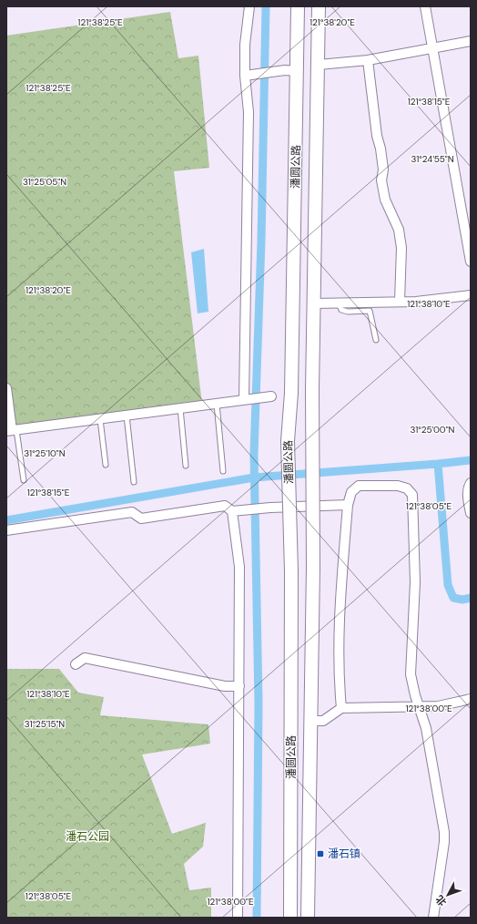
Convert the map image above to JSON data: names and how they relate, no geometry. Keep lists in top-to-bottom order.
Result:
{
  "streets": {
    "main road": ["潘圆公路"]
  },
  "parks": ["潘石公园"],
  "places": {
    "transit": ["潘石镇"]
  },
  "north": "bottom left",
  "coordinates": [
    "121°38'25\"E",
    "121°38'20\"E",
    "121°38'15\"E",
    "31°24'55\"N",
    "31°25'05\"N",
    "121°38'10\"E",
    "31°25'00\"N",
    "31°25'10\"N",
    "121°38'05\"E",
    "121°38'00\"E",
    "31°25'15\"N"
  ]
}
